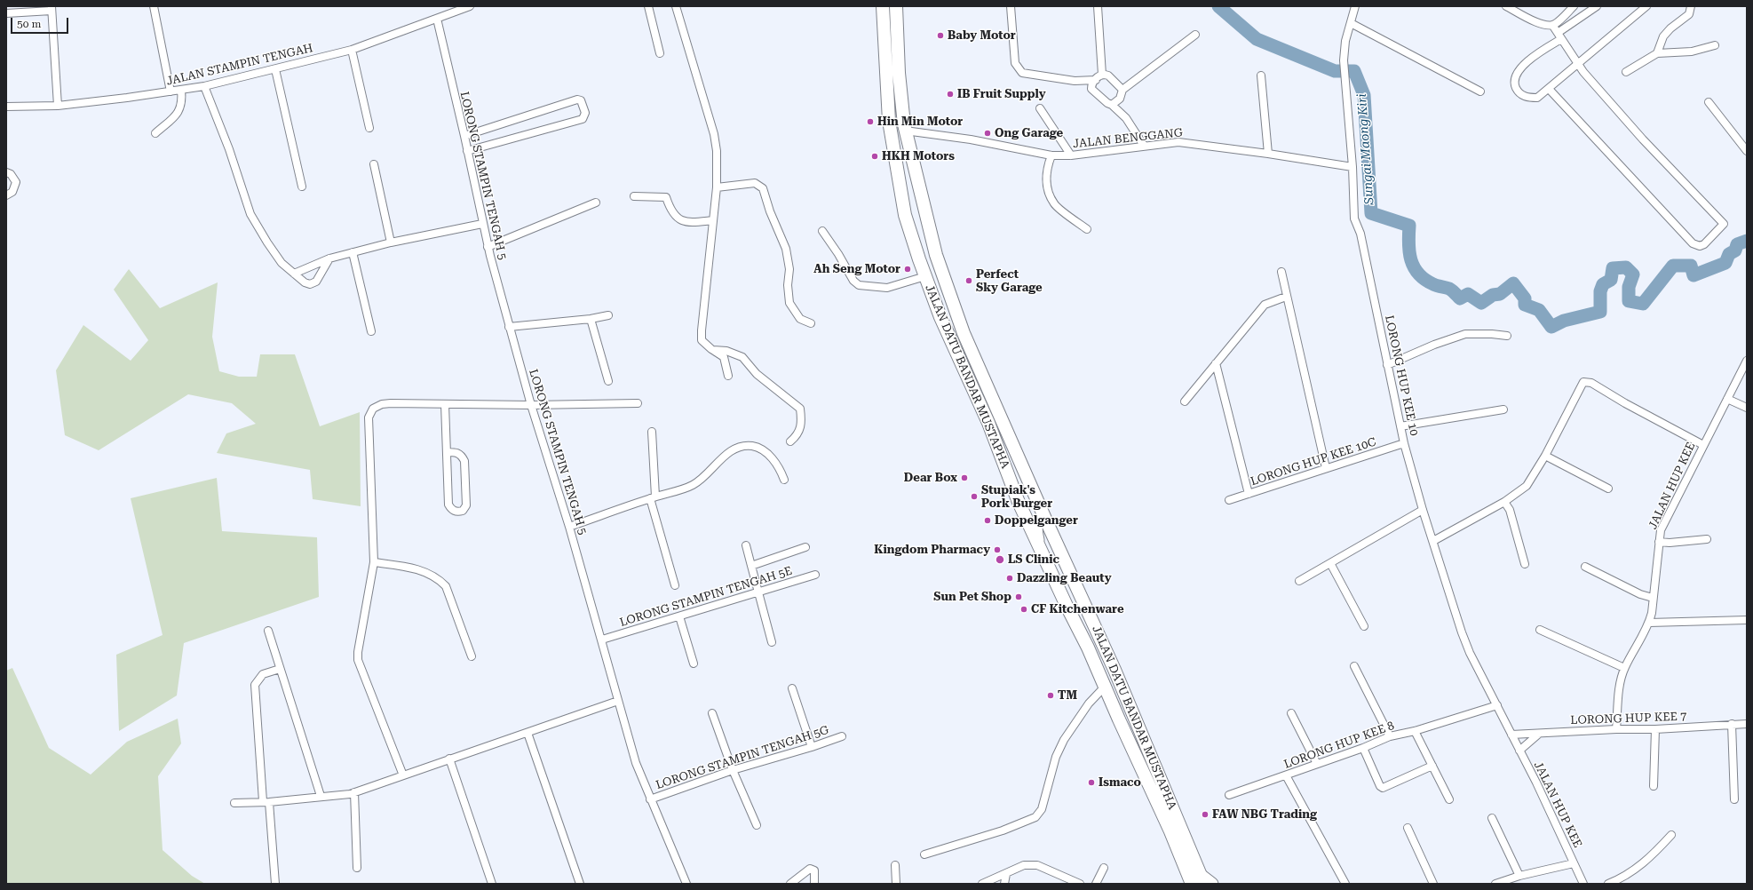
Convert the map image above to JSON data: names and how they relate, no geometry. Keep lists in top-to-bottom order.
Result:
{
  "streets": {
    "highway": ["JALAN DATU BANDAR MUSTAPHA"],
    "street": [
      "JALAN STAMPIN TENGAH",
      "JALAN BENGGANG",
      "LORONG STAMPIN TENGAH 5",
      "LORONG HUP KEE 10",
      "LORONG HUP KEE 10C",
      "JALAN HUP KEE",
      "LORONG STAMPIN TENGAH 5E",
      "LORONG HUP KEE 7",
      "LORONG HUP KEE 8",
      "LORONG STAMPIN TENGAH 5G"
    ]
  },
  "crossings": [
    ["JALAN STAMPIN TENGAH", "LORONG STAMPIN TENGAH 5"],
    ["JALAN BENGGANG", "LORONG HUP KEE 10"],
    ["JALAN BENGGANG", "JALAN DATU BANDAR MUSTAPHA"],
    ["LORONG STAMPIN TENGAH 5", "LORONG STAMPIN TENGAH 5E"],
    ["LORONG STAMPIN TENGAH 5", "LORONG STAMPIN TENGAH 5G"],
    ["LORONG HUP KEE 10", "LORONG HUP KEE 10C"],
    ["LORONG HUP KEE 10", "JALAN HUP KEE"],
    ["LORONG HUP KEE 10", "LORONG HUP KEE 7"],
    ["LORONG HUP KEE 10", "LORONG HUP KEE 8"],
    ["JALAN HUP KEE", "LORONG HUP KEE 7"]
  ],
  "water": ["Sungai Maong Kiri"],
  "places": [
    "Baby Motor",
    "IB Fruit Supply",
    "Hin Min Motor",
    "Ong Garage",
    "HKH Motors",
    "Ah Seng Motor",
    "Perfect Sky Garage",
    "Dear Box",
    "Stupiak's Pork Burger",
    "Doppelganger",
    "Kingdom Pharmacy",
    "LS Clinic",
    "Dazzling Beauty",
    "Sun Pet Shop",
    "CF Kitchenware",
    "TM",
    "Ismaco",
    "FAW NBG Trading"
  ],
  "scale_bar": "50 m"
}
